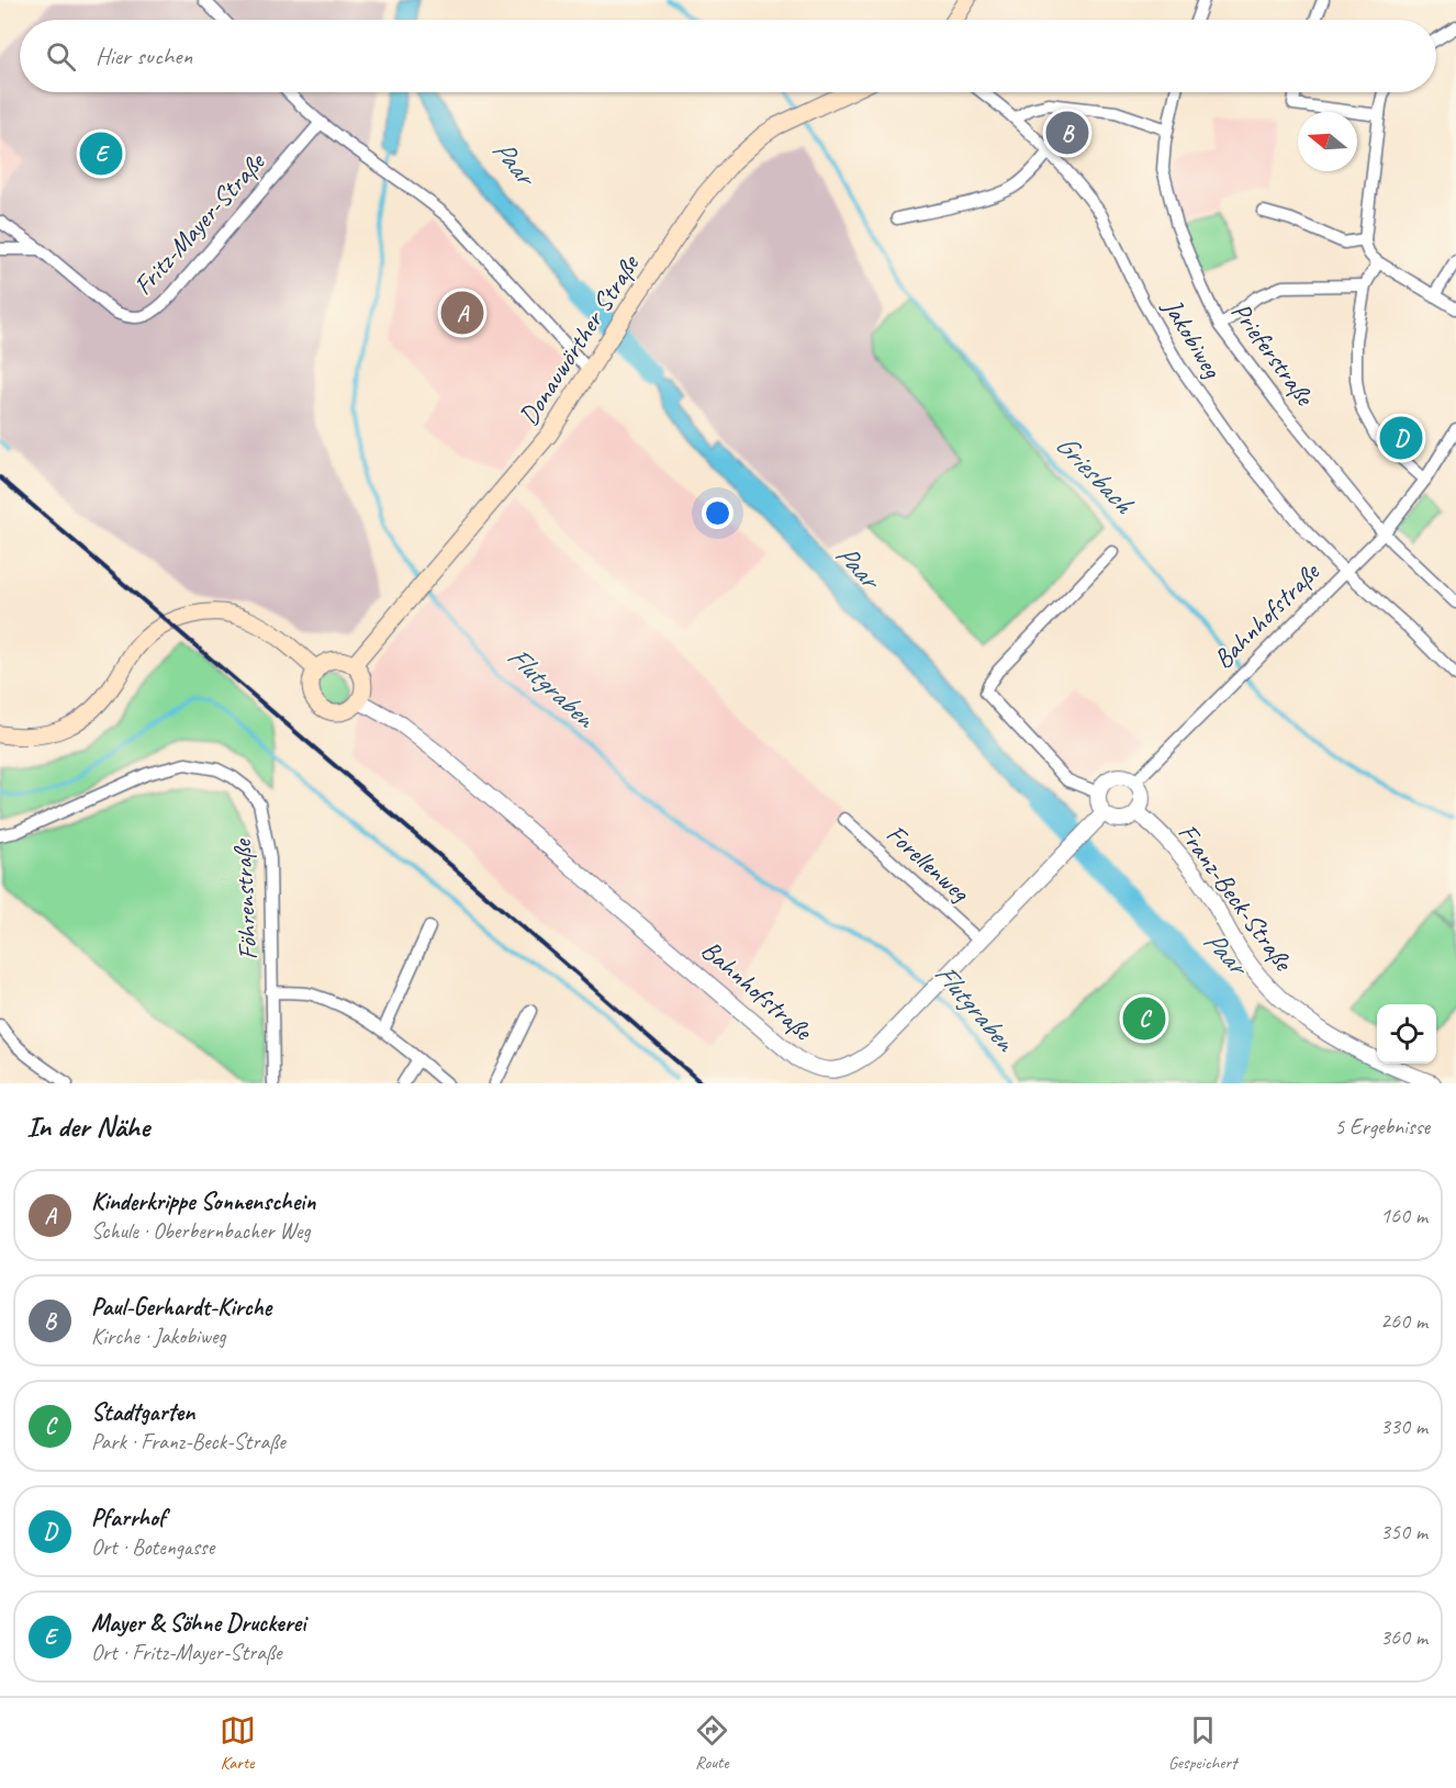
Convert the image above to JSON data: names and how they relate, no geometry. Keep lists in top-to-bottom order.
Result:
{
  "streets": {
    "main road": ["Donauwörther Straße"],
    "street": [
      "Fritz-Mayer-Straße",
      "Jakobiweg",
      "Prieferstraße",
      "Bahnhofstraße",
      "Forellenweg",
      "Franz-Beck-Straße",
      "Föhrenstraße"
    ]
  },
  "crossings": [
    ["Jakobiweg", "Bahnhofstraße"],
    ["Donauwörther Straße", "Bahnhofstraße"],
    ["Prieferstraße", "Bahnhofstraße"],
    ["Bahnhofstraße", "Forellenweg"],
    ["Bahnhofstraße", "Franz-Beck-Straße"]
  ],
  "water": ["Paar", "Griesbach", "Flutgraben"],
  "north": "left",
  "page": {
    "search": "Hier suchen",
    "pins": [
      "B",
      "E",
      "A",
      "D",
      "C"
    ],
    "heading": ["In der Nähe", "5 Ergebnisse"],
    "list": [
      {
        "mark": "A",
        "name": "Kinderkrippe Sonnenschein",
        "note": "Schule · Oberbernbacher Weg",
        "value": "160 m"
      },
      {
        "mark": "B",
        "name": "Paul-Gerhardt-Kirche",
        "note": "Kirche · Jakobiweg",
        "value": "260 m"
      },
      {
        "mark": "C",
        "name": "Stadtgarten",
        "note": "Park · Franz-Beck-Straße",
        "value": "330 m"
      },
      {
        "mark": "D",
        "name": "Pfarrhof",
        "note": "Ort · Botengasse",
        "value": "350 m"
      },
      {
        "mark": "E",
        "name": "Mayer & Söhne Druckerei",
        "note": "Ort · Fritz-Mayer-Straße",
        "value": "360 m"
      }
    ],
    "nav": ["Karte", "Route", "Gespeichert"]
  }
}
